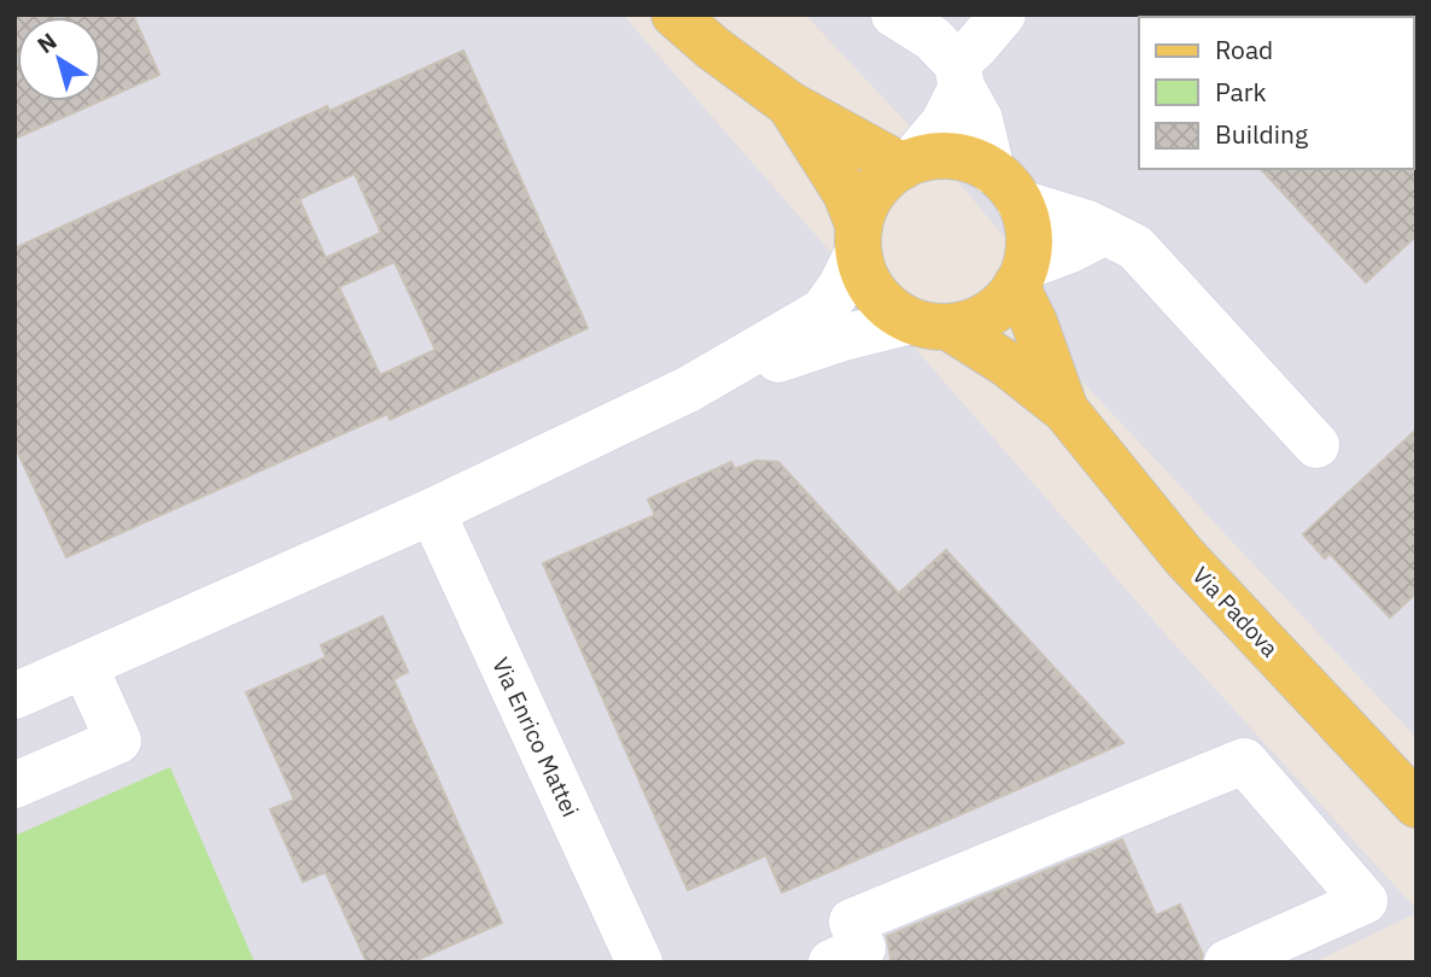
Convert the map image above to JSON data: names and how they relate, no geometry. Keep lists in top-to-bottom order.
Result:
{
  "streets": {
    "main road": ["Via Padova"],
    "street": ["Via Enrico Mattei"]
  },
  "legend": ["Road", "Park", "Building"],
  "north": "top left"
}
